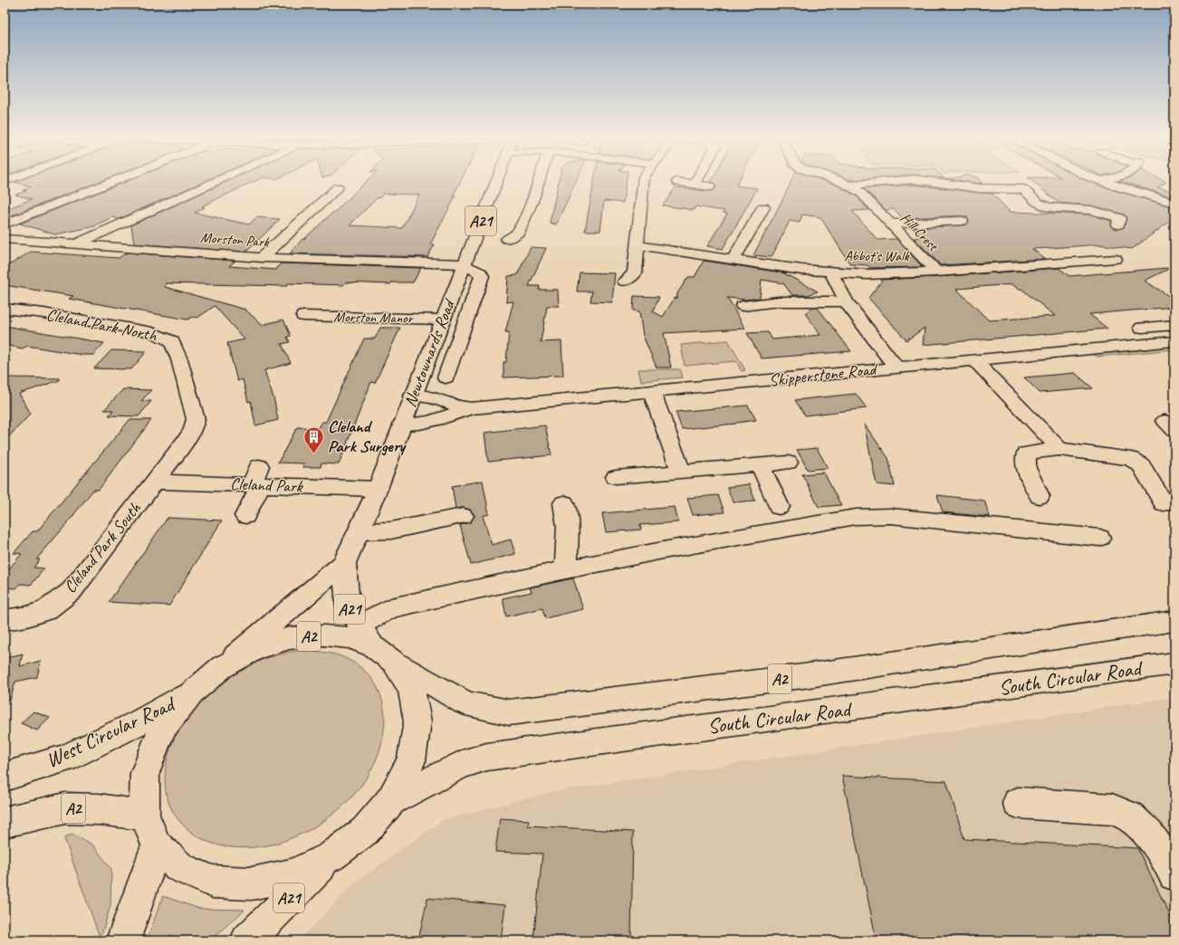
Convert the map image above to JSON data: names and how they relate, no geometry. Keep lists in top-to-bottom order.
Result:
{
  "streets": {
    "main road": [
      "A21",
      "Hill Crest",
      "Morston Park",
      "Abbot's Walk",
      "Morston Manor",
      "Cleland Park North",
      "Newtownards Road",
      "Skipperstone Road",
      "Cleland Park",
      "Cleland Park South",
      "A2",
      "South Circular Road",
      "West Circular Road"
    ]
  },
  "crossings": [
    ["A21", "A2"],
    ["Hill Crest", "Abbot's Walk"],
    ["Morston Park", "Newtownards Road"],
    ["Morston Manor", "Newtownards Road"],
    ["Cleland Park North", "Cleland Park"],
    ["Cleland Park North", "Cleland Park South"],
    ["Newtownards Road", "Skipperstone Road"],
    ["Newtownards Road", "Cleland Park"],
    ["Newtownards Road", "A2"],
    ["Cleland Park", "Cleland Park South"],
    ["A2", "South Circular Road"],
    ["A2", "West Circular Road"]
  ],
  "places": {
    "building": ["Cleland Park Surgery"]
  }
}
